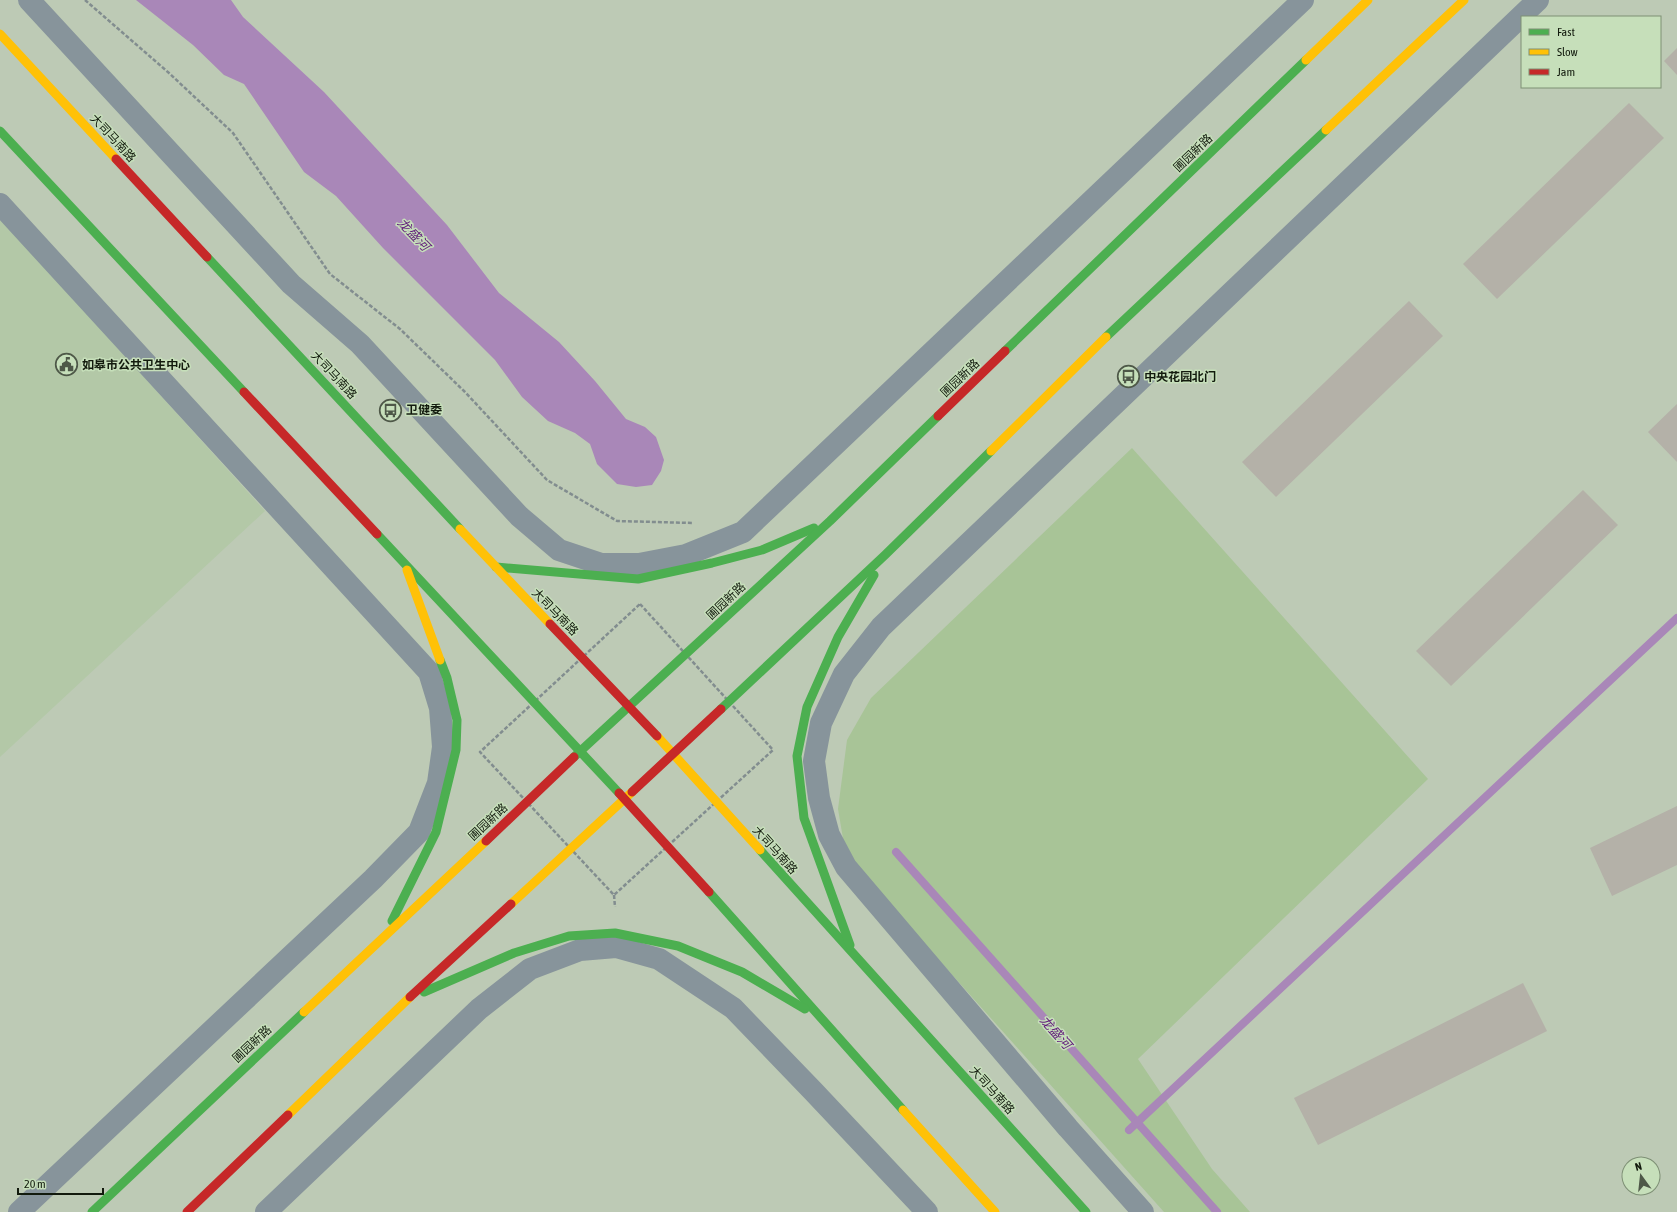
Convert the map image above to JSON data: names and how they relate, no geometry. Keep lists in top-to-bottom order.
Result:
{
  "streets": {
    "street": ["大司马南路", "圃园新路"]
  },
  "crossings": [
    ["大司马南路", "圃园新路"]
  ],
  "water": ["龙盛河"],
  "places": {
    "public building": ["如皋市公共卫生中心"],
    "bus stop": ["中央花园北门", "卫健委"]
  },
  "legend": ["Fast", "Slow", "Jam"],
  "scale_bar": "20 m",
  "north": "top"
}
